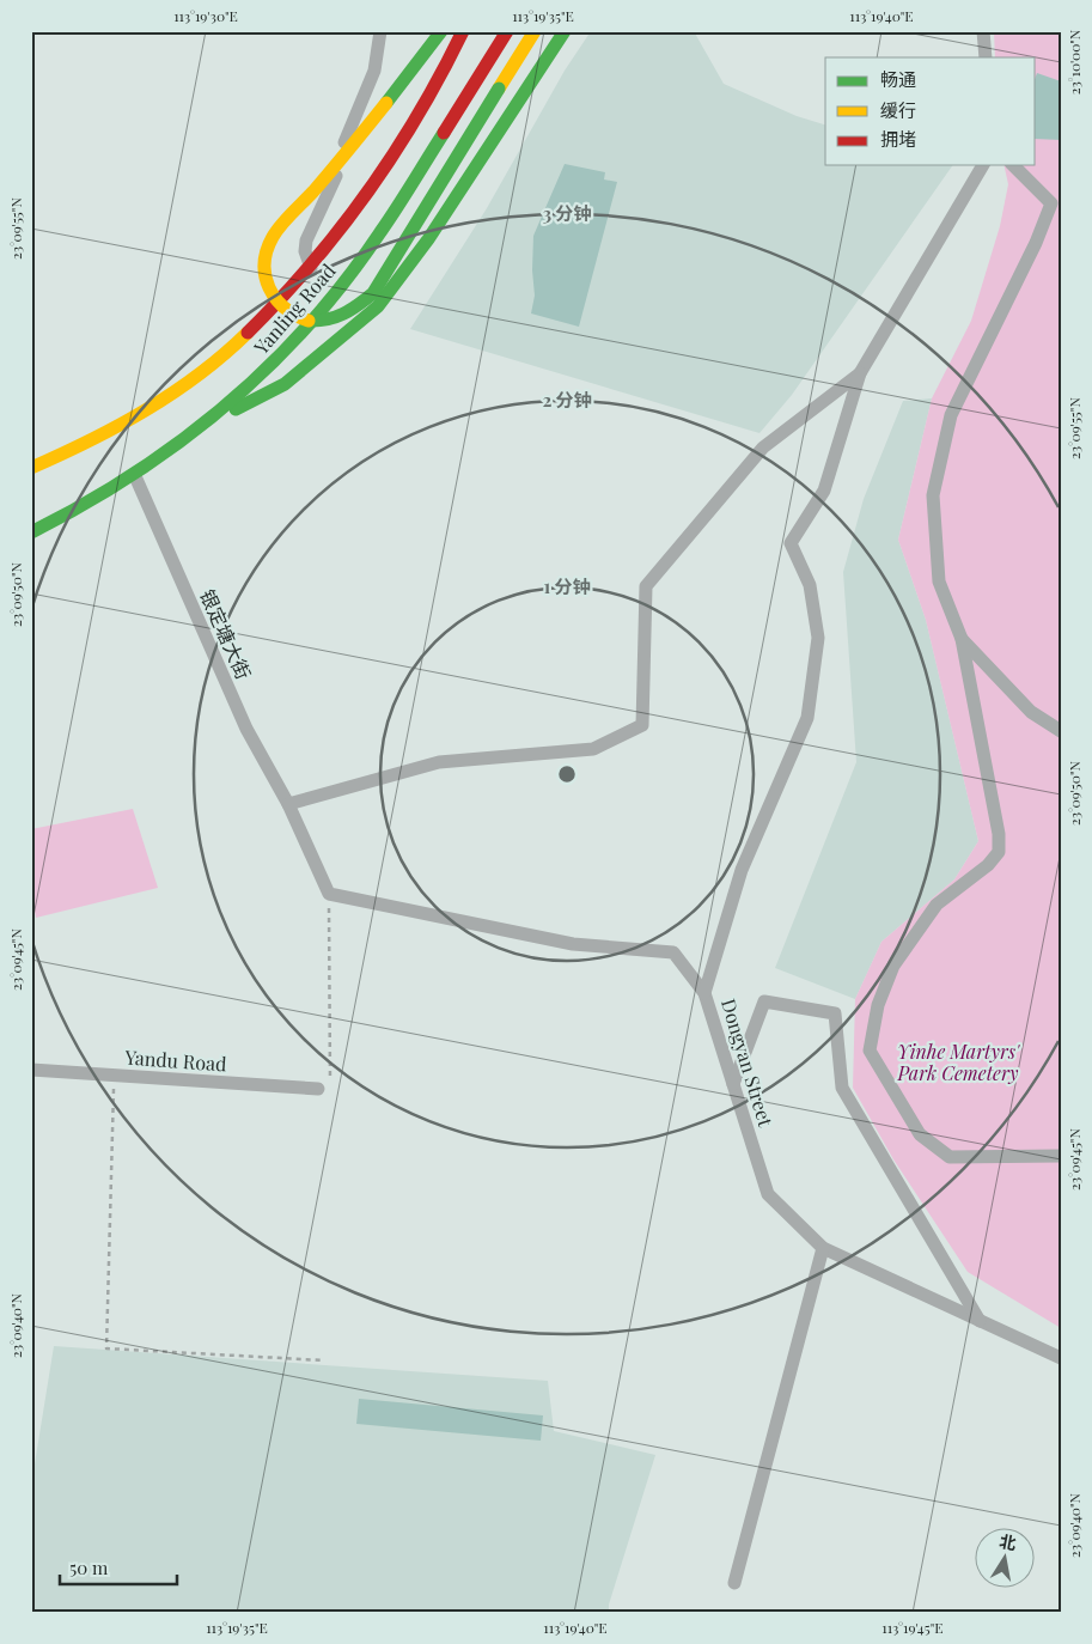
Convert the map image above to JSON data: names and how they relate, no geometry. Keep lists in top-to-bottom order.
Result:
{
  "streets": {
    "highway": ["Yanling Road"],
    "street": ["银定塘大街", "Yandu Road", "Dongyan Street"]
  },
  "crossings": [
    ["Yanling Road", "银定塘大街"]
  ],
  "parks": ["Yinhe Martyrs' Park Cemetery"],
  "legend": ["畅通", "缓行", "拥堵"],
  "scale_bar": "50 m",
  "north": "top",
  "coordinates": [
    "113°19'30\"E",
    "113°19'35\"E",
    "113°19'40\"E",
    "23°10'00\"N",
    "23°09'55\"N",
    "23°09'50\"N",
    "23°09'45\"N",
    "23°09'40\"N",
    "113°19'45\"E"
  ],
  "rings": ["3 分钟", "2 分钟", "1 分钟"]
}
